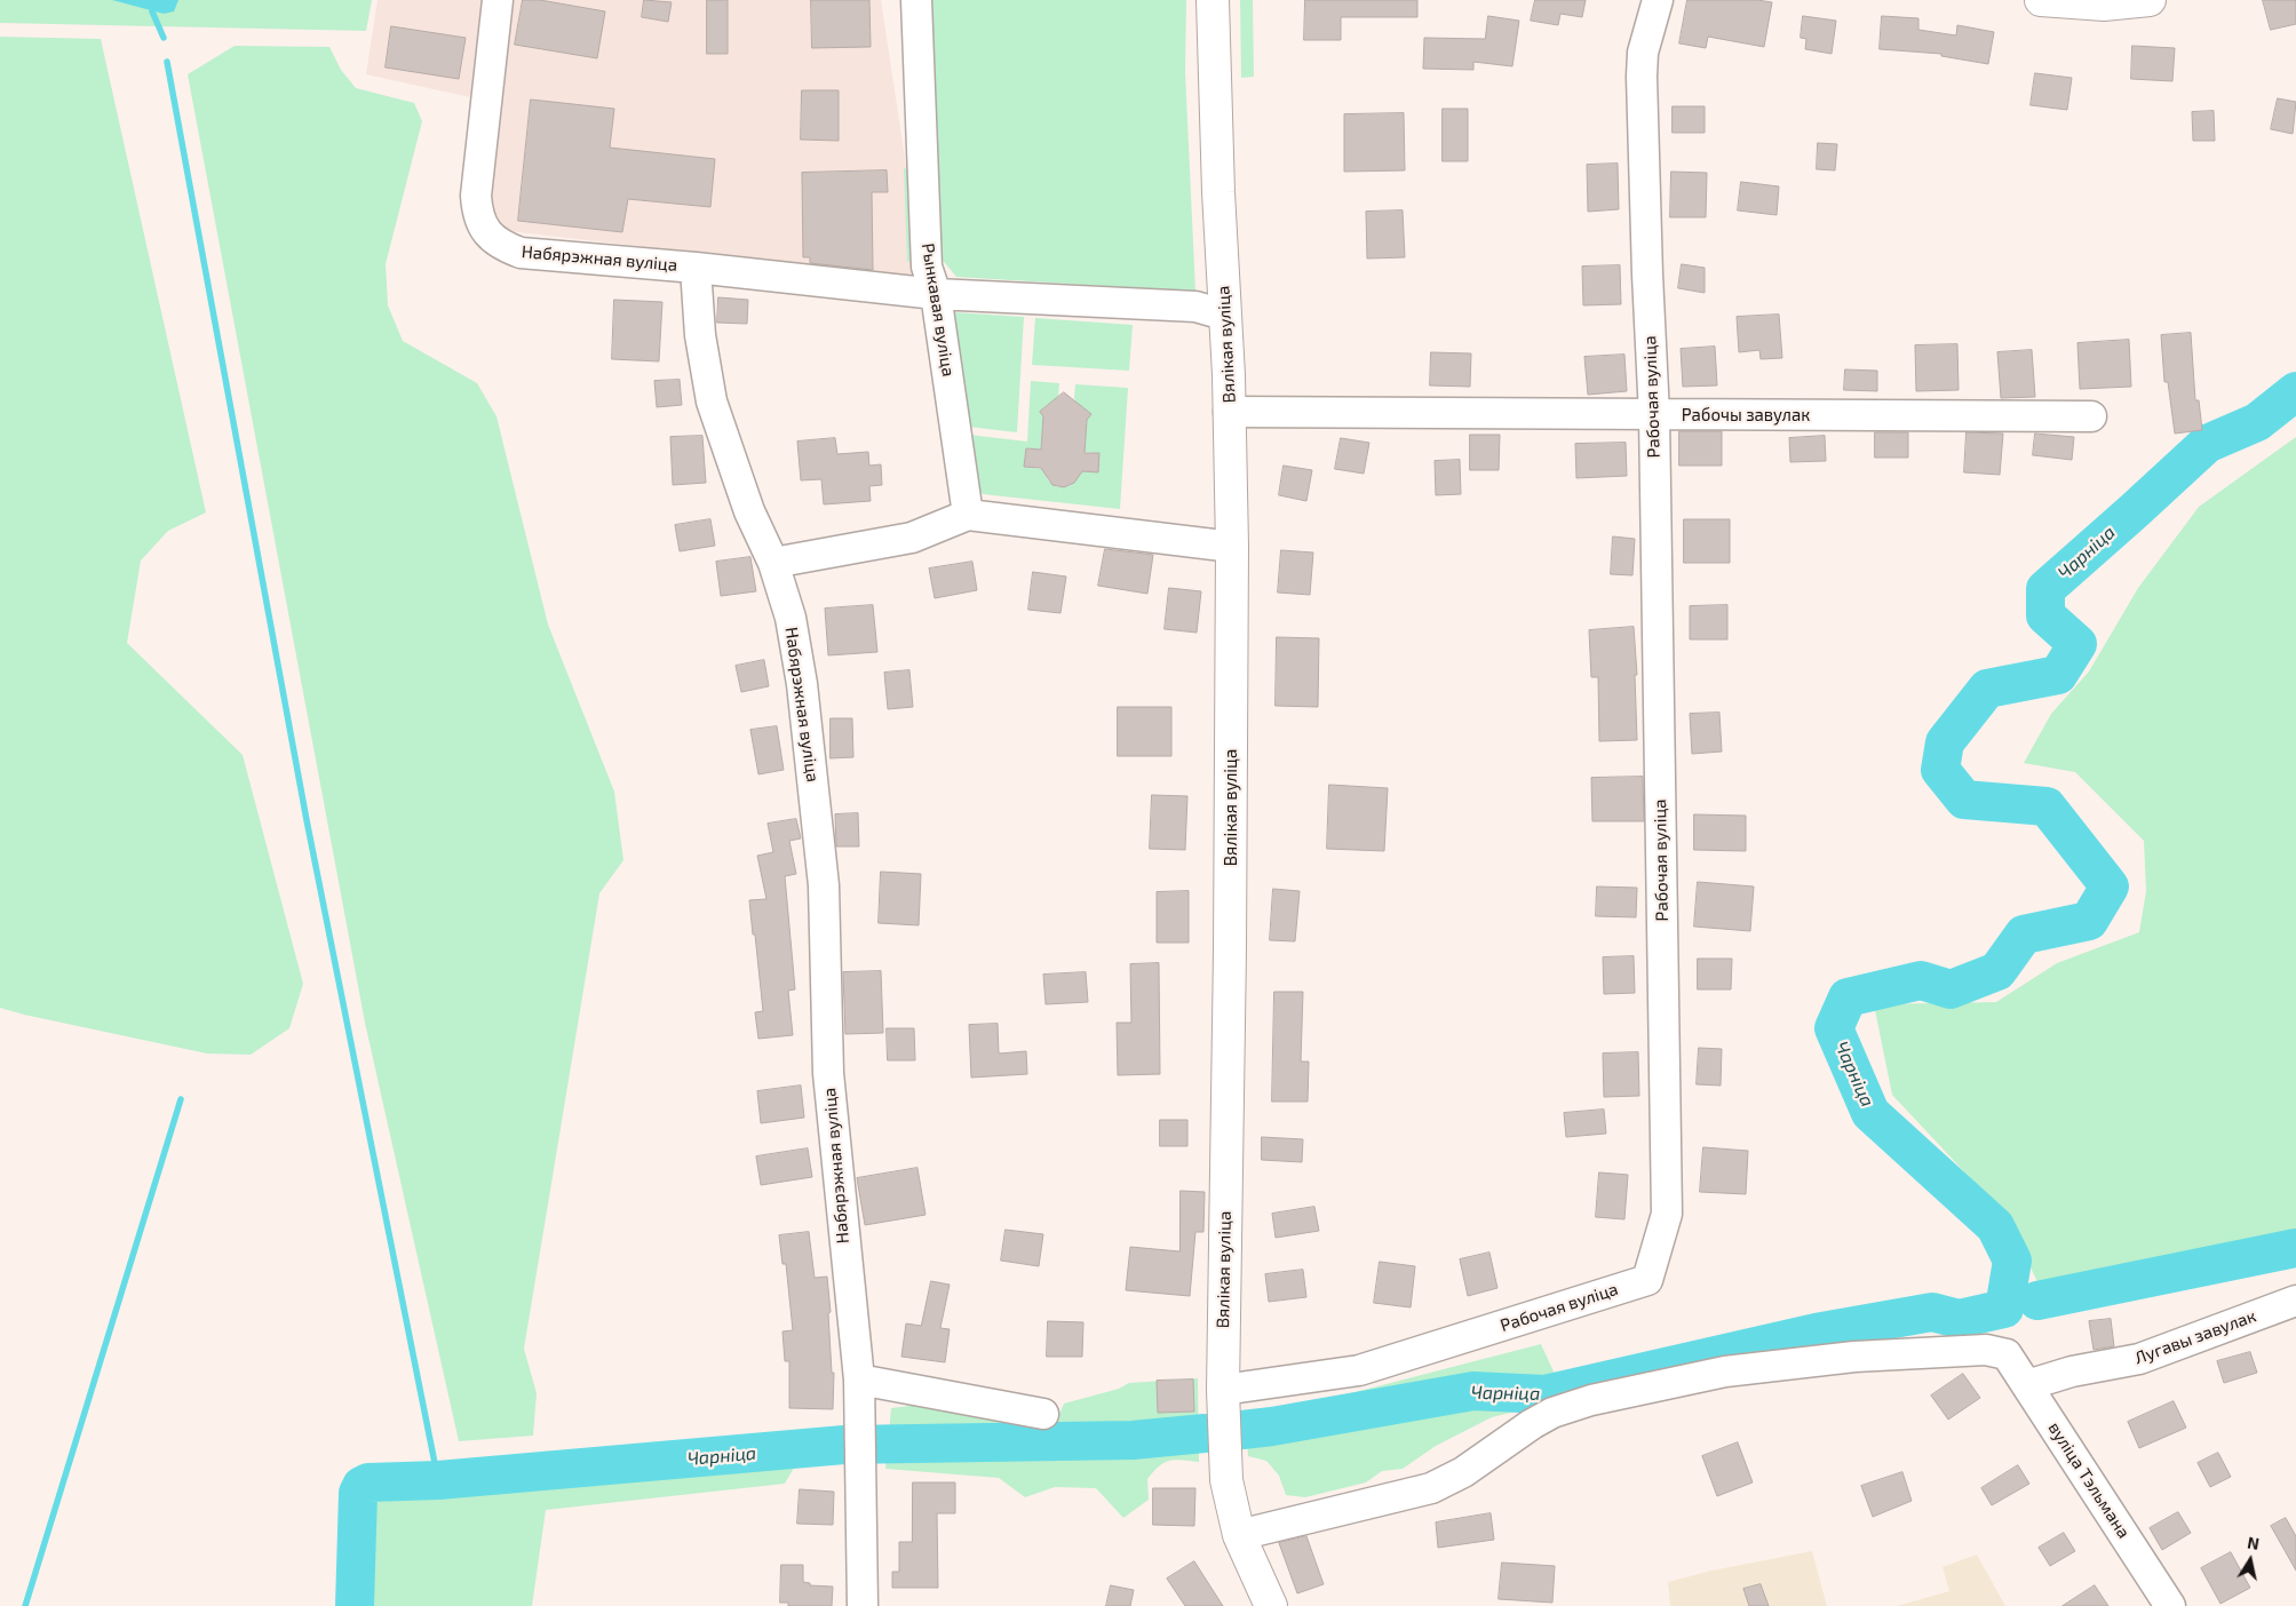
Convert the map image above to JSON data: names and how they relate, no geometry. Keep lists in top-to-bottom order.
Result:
{
  "streets": {
    "main road": ["Вялікая вуліца"],
    "street": [
      "Набярэжная вуліца",
      "Рынкавая вуліца",
      "Рабочая вуліца",
      "Рабочы завулак",
      "Лугавы завулак",
      "вуліца Тэльмана"
    ]
  },
  "crossings": [
    ["Вялікая вуліца", "Рабочая вуліца"],
    ["Вялікая вуліца", "Рабочы завулак"],
    ["Вялікая вуліца", "вуліца Тэльмана"],
    ["Рабочая вуліца", "Рабочы завулак"],
    ["Лугавы завулак", "вуліца Тэльмана"]
  ],
  "water": ["Чарніца"],
  "north": "top"
}
